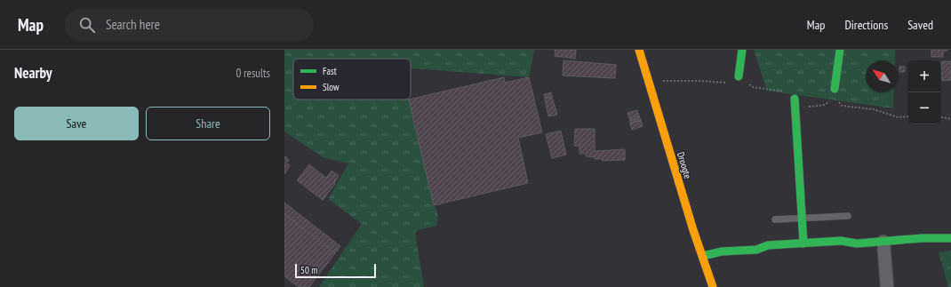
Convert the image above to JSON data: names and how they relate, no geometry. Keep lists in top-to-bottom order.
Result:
{
  "streets": {
    "street": ["Droogte"]
  },
  "legend": ["Fast", "Slow"],
  "scale_bar": "50 m",
  "north": "top left",
  "page": {
    "header": "Map",
    "search": "Search here",
    "nav": ["Map", "Directions", "Saved"],
    "heading": ["Nearby", "0 results"],
    "map_buttons": ["+", "−"],
    "buttons": ["Save", "Share"],
    "scale": "50 m"
  }
}
